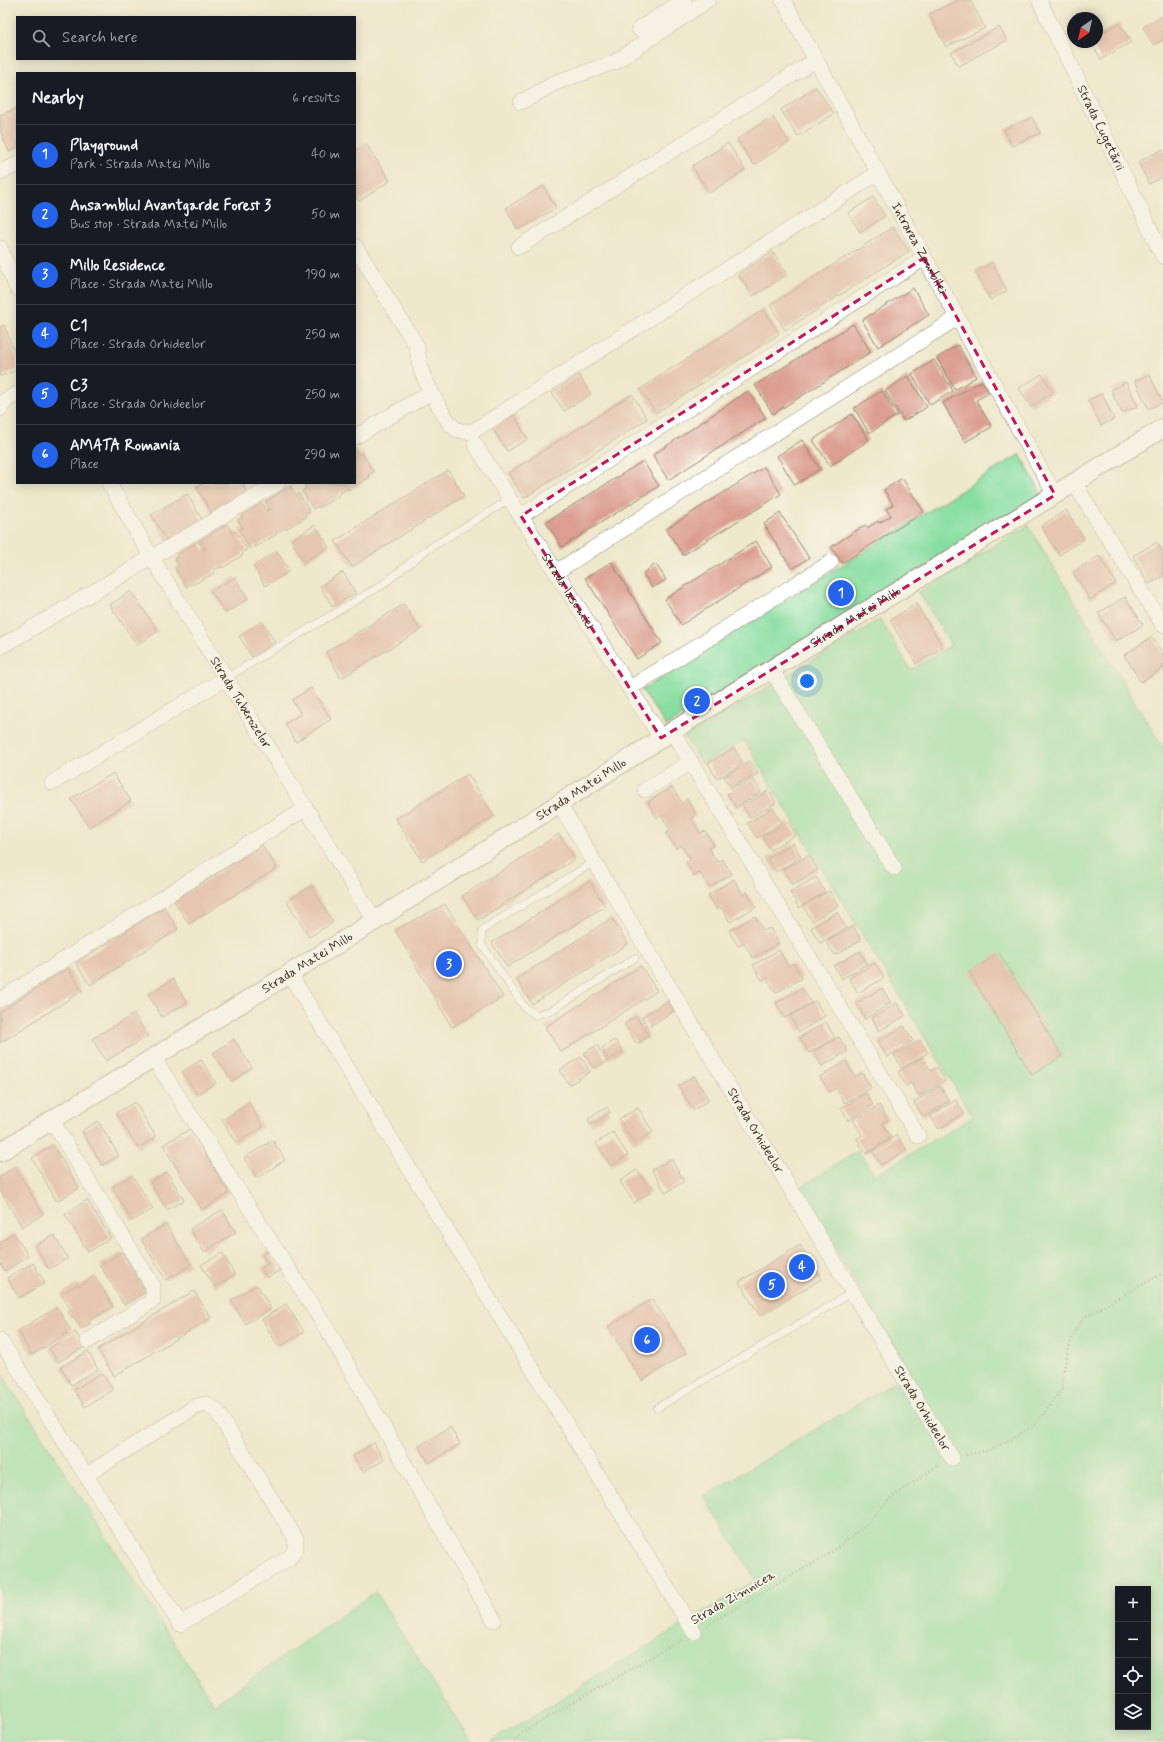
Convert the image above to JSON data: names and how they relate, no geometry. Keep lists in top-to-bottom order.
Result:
{
  "streets": {
    "street": [
      "Strada Cugetării",
      "Intrarea Zambilei",
      "Strada Iasomiei",
      "Strada Matei Millo",
      "Strada Tuberozelor",
      "Strada Orhideelor"
    ],
    "path": ["Strada Zimnicea"]
  },
  "crossings": [
    ["Intrarea Zambilei", "Strada Matei Millo"],
    ["Strada Iasomiei", "Strada Matei Millo"],
    ["Strada Matei Millo", "Strada Tuberozelor"],
    ["Strada Matei Millo", "Strada Orhideelor"],
    ["Strada Orhideelor", "Strada Zimnicea"]
  ],
  "north": "bottom left",
  "page": {
    "search": "Search here",
    "heading": ["Nearby", "6 results"],
    "list": [
      {
        "mark": "1",
        "name": "Playground",
        "note": "Park · Strada Matei Millo",
        "value": "40 m"
      },
      {
        "mark": "2",
        "name": "Ansamblul Avantgarde Forest 3",
        "note": "Bus stop · Strada Matei Millo",
        "value": "50 m"
      },
      {
        "mark": "3",
        "name": "Millo Residence",
        "note": "Place · Strada Matei Millo",
        "value": "190 m"
      },
      {
        "mark": "4",
        "name": "C1",
        "note": "Place · Strada Orhideelor",
        "value": "250 m"
      },
      {
        "mark": "5",
        "name": "C3",
        "note": "Place · Strada Orhideelor",
        "value": "250 m"
      },
      {
        "mark": "6",
        "name": "AMATA Romania",
        "note": "Place",
        "value": "290 m"
      }
    ],
    "pins": [
      "1",
      "2",
      "3",
      "4",
      "5",
      "6"
    ],
    "map_buttons": ["+", "−"]
  }
}
